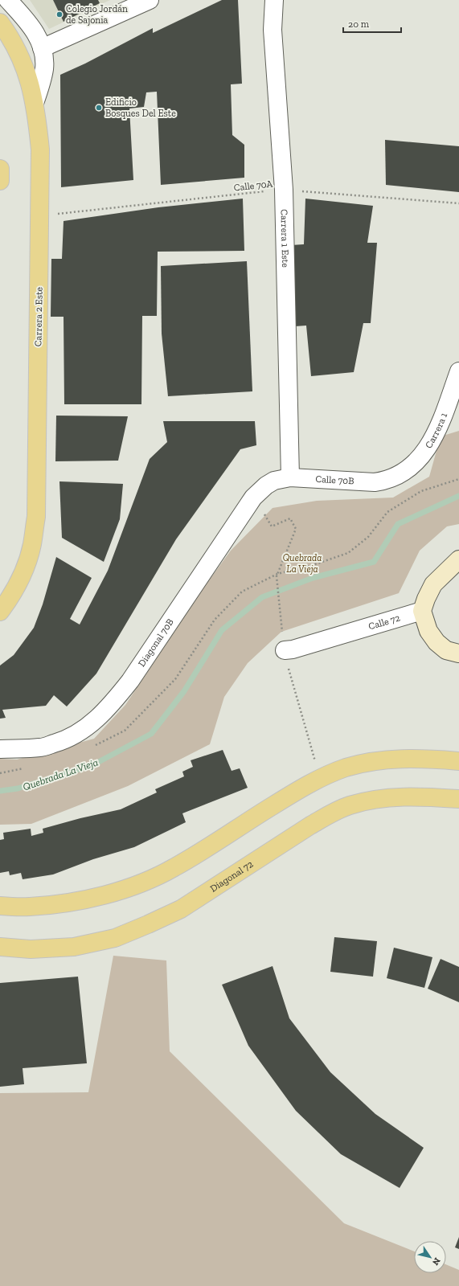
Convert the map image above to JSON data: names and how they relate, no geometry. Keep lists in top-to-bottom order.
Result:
{
  "streets": {
    "main road": ["Carrera 2 Este", "Diagonal 72"],
    "street": [
      "Carrera 1 Este",
      "Carrera 1",
      "Calle 70B",
      "Calle 72",
      "Diagonal 70B"
    ],
    "path": ["Calle 70A"]
  },
  "crossings": [
    ["Calle 70A", "Carrera 1 Este"],
    ["Carrera 1 Este", "Calle 70B"],
    ["Carrera 1 Este", "Diagonal 70B"],
    ["Carrera 1", "Calle 70B"],
    ["Calle 70B", "Diagonal 70B"]
  ],
  "water": ["Quebrada La Vieja"],
  "parks": ["Quebrada La Vieja"],
  "places": ["Colegio Jordán de Sajonia", "Edificio Bosques Del Este"],
  "scale_bar": "20 m",
  "north": "bottom right"
}
